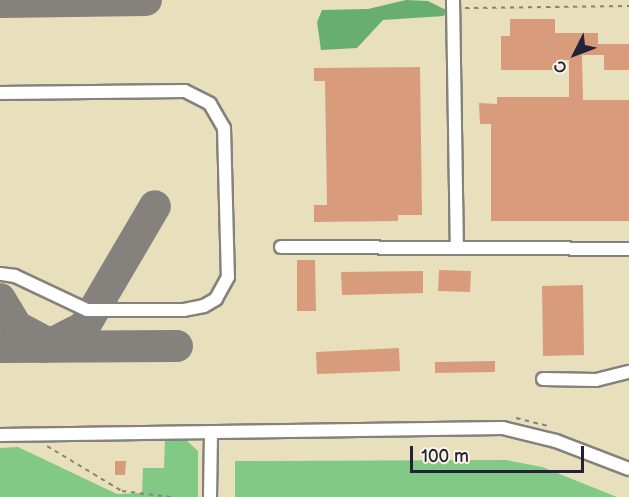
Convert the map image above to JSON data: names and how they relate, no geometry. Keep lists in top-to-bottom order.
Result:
{
  "scale_bar": "100 m",
  "north": "bottom left"
}
